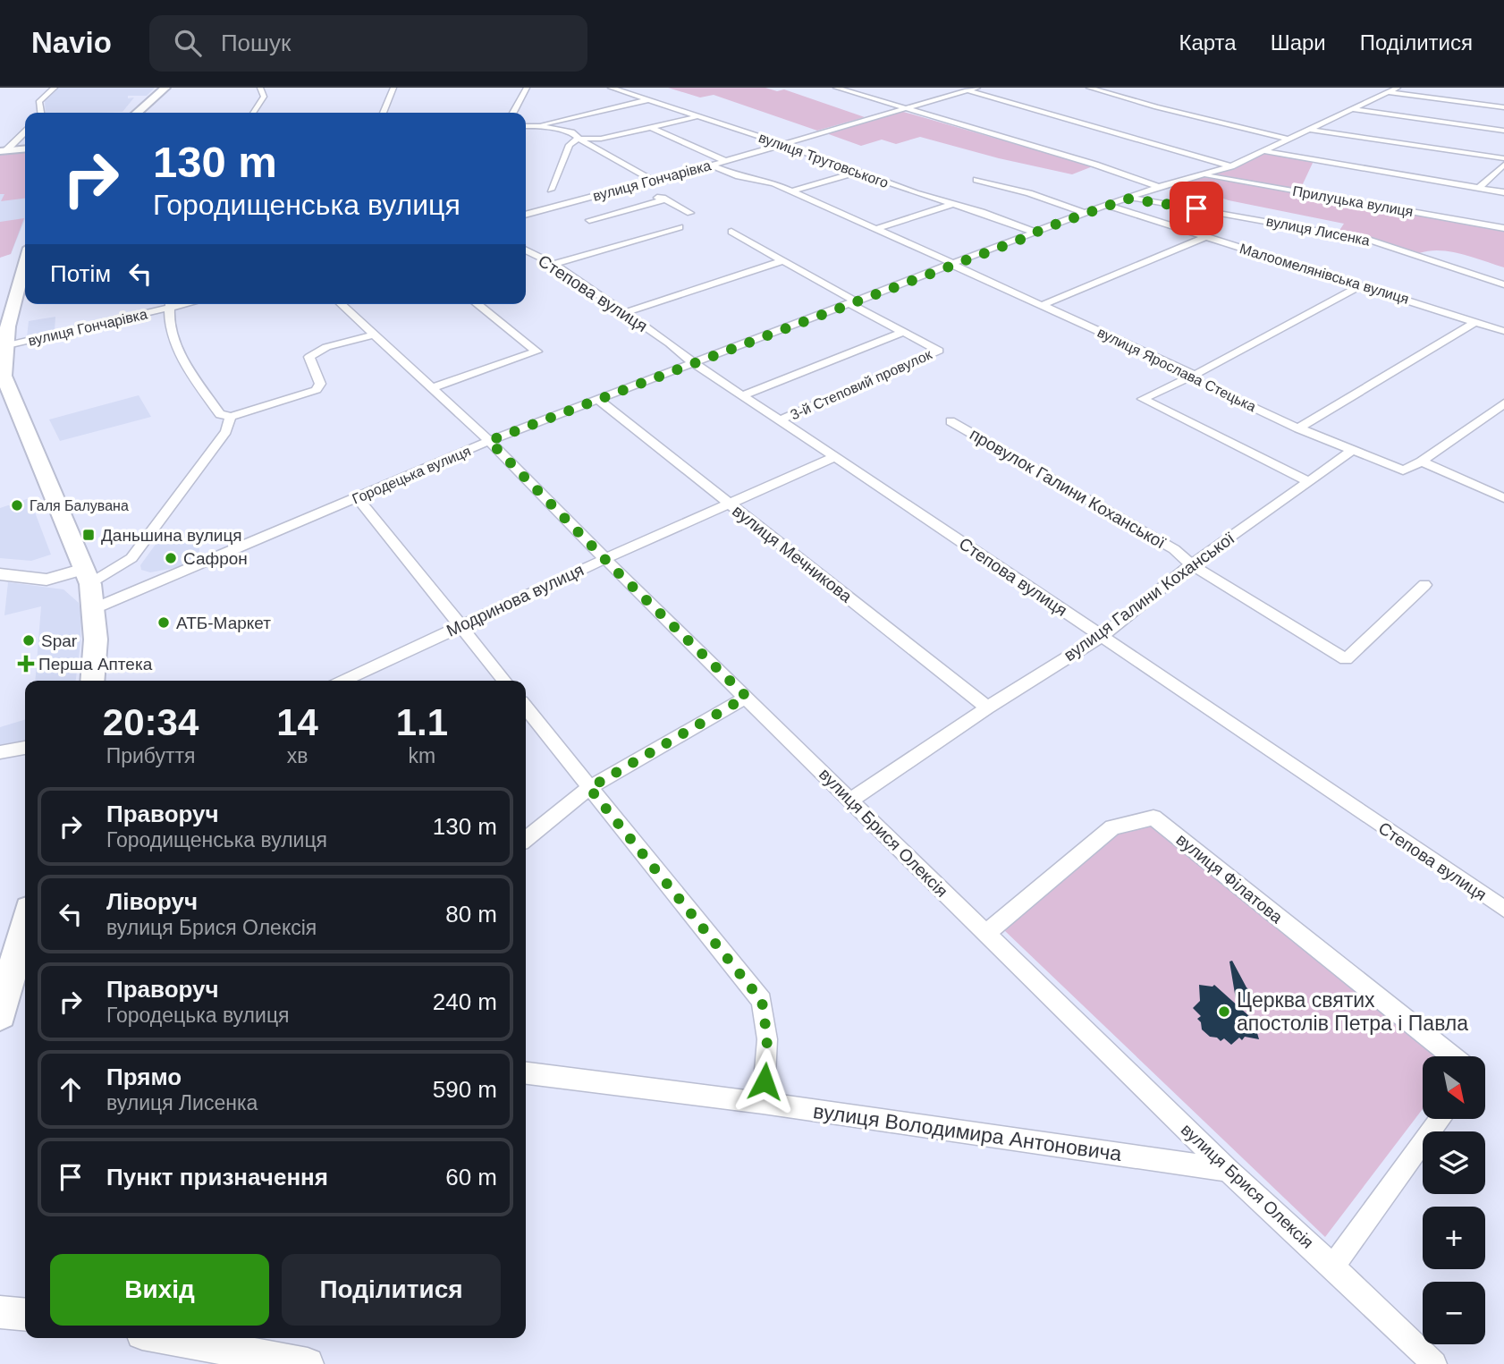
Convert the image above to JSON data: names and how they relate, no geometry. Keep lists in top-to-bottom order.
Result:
{
  "streets": {
    "street": [
      "вулиця Трутовського",
      "вулиця Гончарівка",
      "Прилуцька вулиця",
      "вулиця Лисенка",
      "Малоомелянівська вулиця",
      "Степова вулиця",
      "вулиця Ярослава Стецька",
      "3-й Степовий провулок",
      "Городецька вулиця",
      "провулок Галини Коханської",
      "вулиця Мечникова",
      "вулиця Галини Коханської",
      "Модринова вулиця",
      "вулиця Брися Олексія",
      "вулиця Філатова",
      "вулиця Володимира Антоновича"
    ]
  },
  "crossings": [
    ["вулиця Трутовського", "вулиця Гончарівка"],
    ["вулиця Трутовського", "Городецька вулиця"],
    ["вулиця Гончарівка", "вулиця Ярослава Стецька"],
    ["Прилуцька вулиця", "Городецька вулиця"],
    ["вулиця Лисенка", "Городецька вулиця"],
    ["Малоомелянівська вулиця", "Городецька вулиця"],
    ["Степова вулиця", "3-й Степовий провулок"],
    ["Степова вулиця", "Городецька вулиця"],
    ["Степова вулиця", "вулиця Галини Коханської"],
    ["Степова вулиця", "Модринова вулиця"],
    ["вулиця Ярослава Стецька", "Городецька вулиця"],
    ["вулиця Ярослава Стецька", "вулиця Галини Коханської"],
    ["3-й Степовий провулок", "Городецька вулиця"],
    ["Городецька вулиця", "вулиця Мечникова"],
    ["Городецька вулиця", "вулиця Брися Олексія"],
    ["провулок Галини Коханської", "вулиця Галини Коханської"],
    ["вулиця Мечникова", "вулиця Галини Коханської"],
    ["вулиця Мечникова", "Модринова вулиця"],
    ["вулиця Галини Коханської", "вулиця Брися Олексія"],
    ["Модринова вулиця", "вулиця Брися Олексія"],
    ["вулиця Брися Олексія", "вулиця Філатова"],
    ["вулиця Брися Олексія", "вулиця Володимира Антоновича"]
  ],
  "places": {
    "other": [
      "Галя Балувана",
      "Сафрон",
      "АТБ-Маркет",
      "Spar",
      "Церква святих апостолів Петра і Павла"
    ],
    "transit": ["Даньшина вулиця"],
    "health": ["Перша Аптека"]
  },
  "north": "bottom right",
  "page": {
    "header": "Navio",
    "search": "Пошук",
    "nav": ["Карта", "Шари", "Поділитися"],
    "turn": ["130 m", "Городищенська вулиця"],
    "then": "Потім",
    "eta": [
      "20:34",
      "Прибуття",
      "14",
      "хв",
      "1.1",
      "km"
    ],
    "list": [
      {
        "name": "Праворуч",
        "note": "Городищенська вулиця",
        "value": "130 m"
      },
      {
        "name": "Ліворуч",
        "note": "вулиця Брися Олексія",
        "value": "80 m"
      },
      {
        "name": "Праворуч",
        "note": "Городецька вулиця",
        "value": "240 m"
      },
      {
        "name": "Прямо",
        "note": "вулиця Лисенка",
        "value": "590 m"
      },
      {
        "name": "Пункт призначення",
        "value": "60 m"
      }
    ],
    "map_buttons": ["+", "−"],
    "buttons": ["Вихід", "Поділитися"]
  }
}
